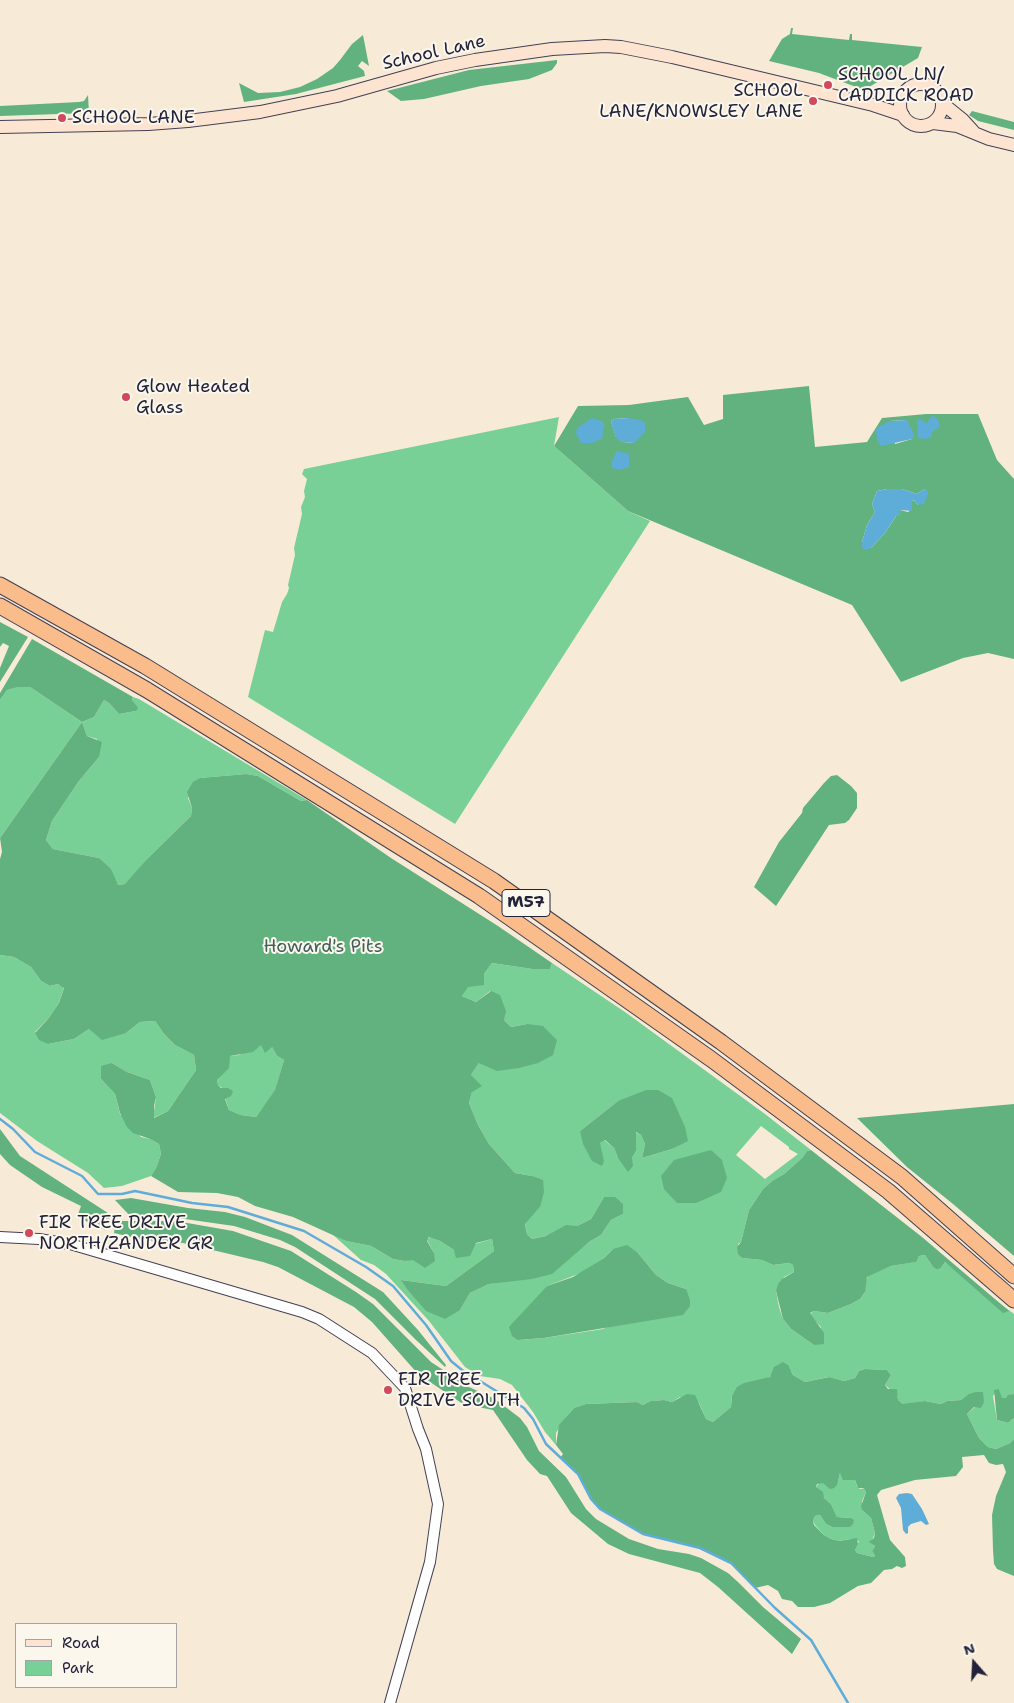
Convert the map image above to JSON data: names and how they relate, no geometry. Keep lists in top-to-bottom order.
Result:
{
  "streets": {
    "highway": ["M57"],
    "main road": ["School Lane"]
  },
  "parks": ["Howard's Pits"],
  "places": [
    "SCHOOL LN/ CADDICK ROAD",
    "SCHOOL LANE/KNOWSLEY LANE",
    "SCHOOL LANE",
    "Glow Heated Glass",
    "FIR TREE DRIVE NORTH/ZANDER GR",
    "FIR TREE DRIVE SOUTH"
  ],
  "legend": ["Road", "Park"],
  "north": "top"
}
